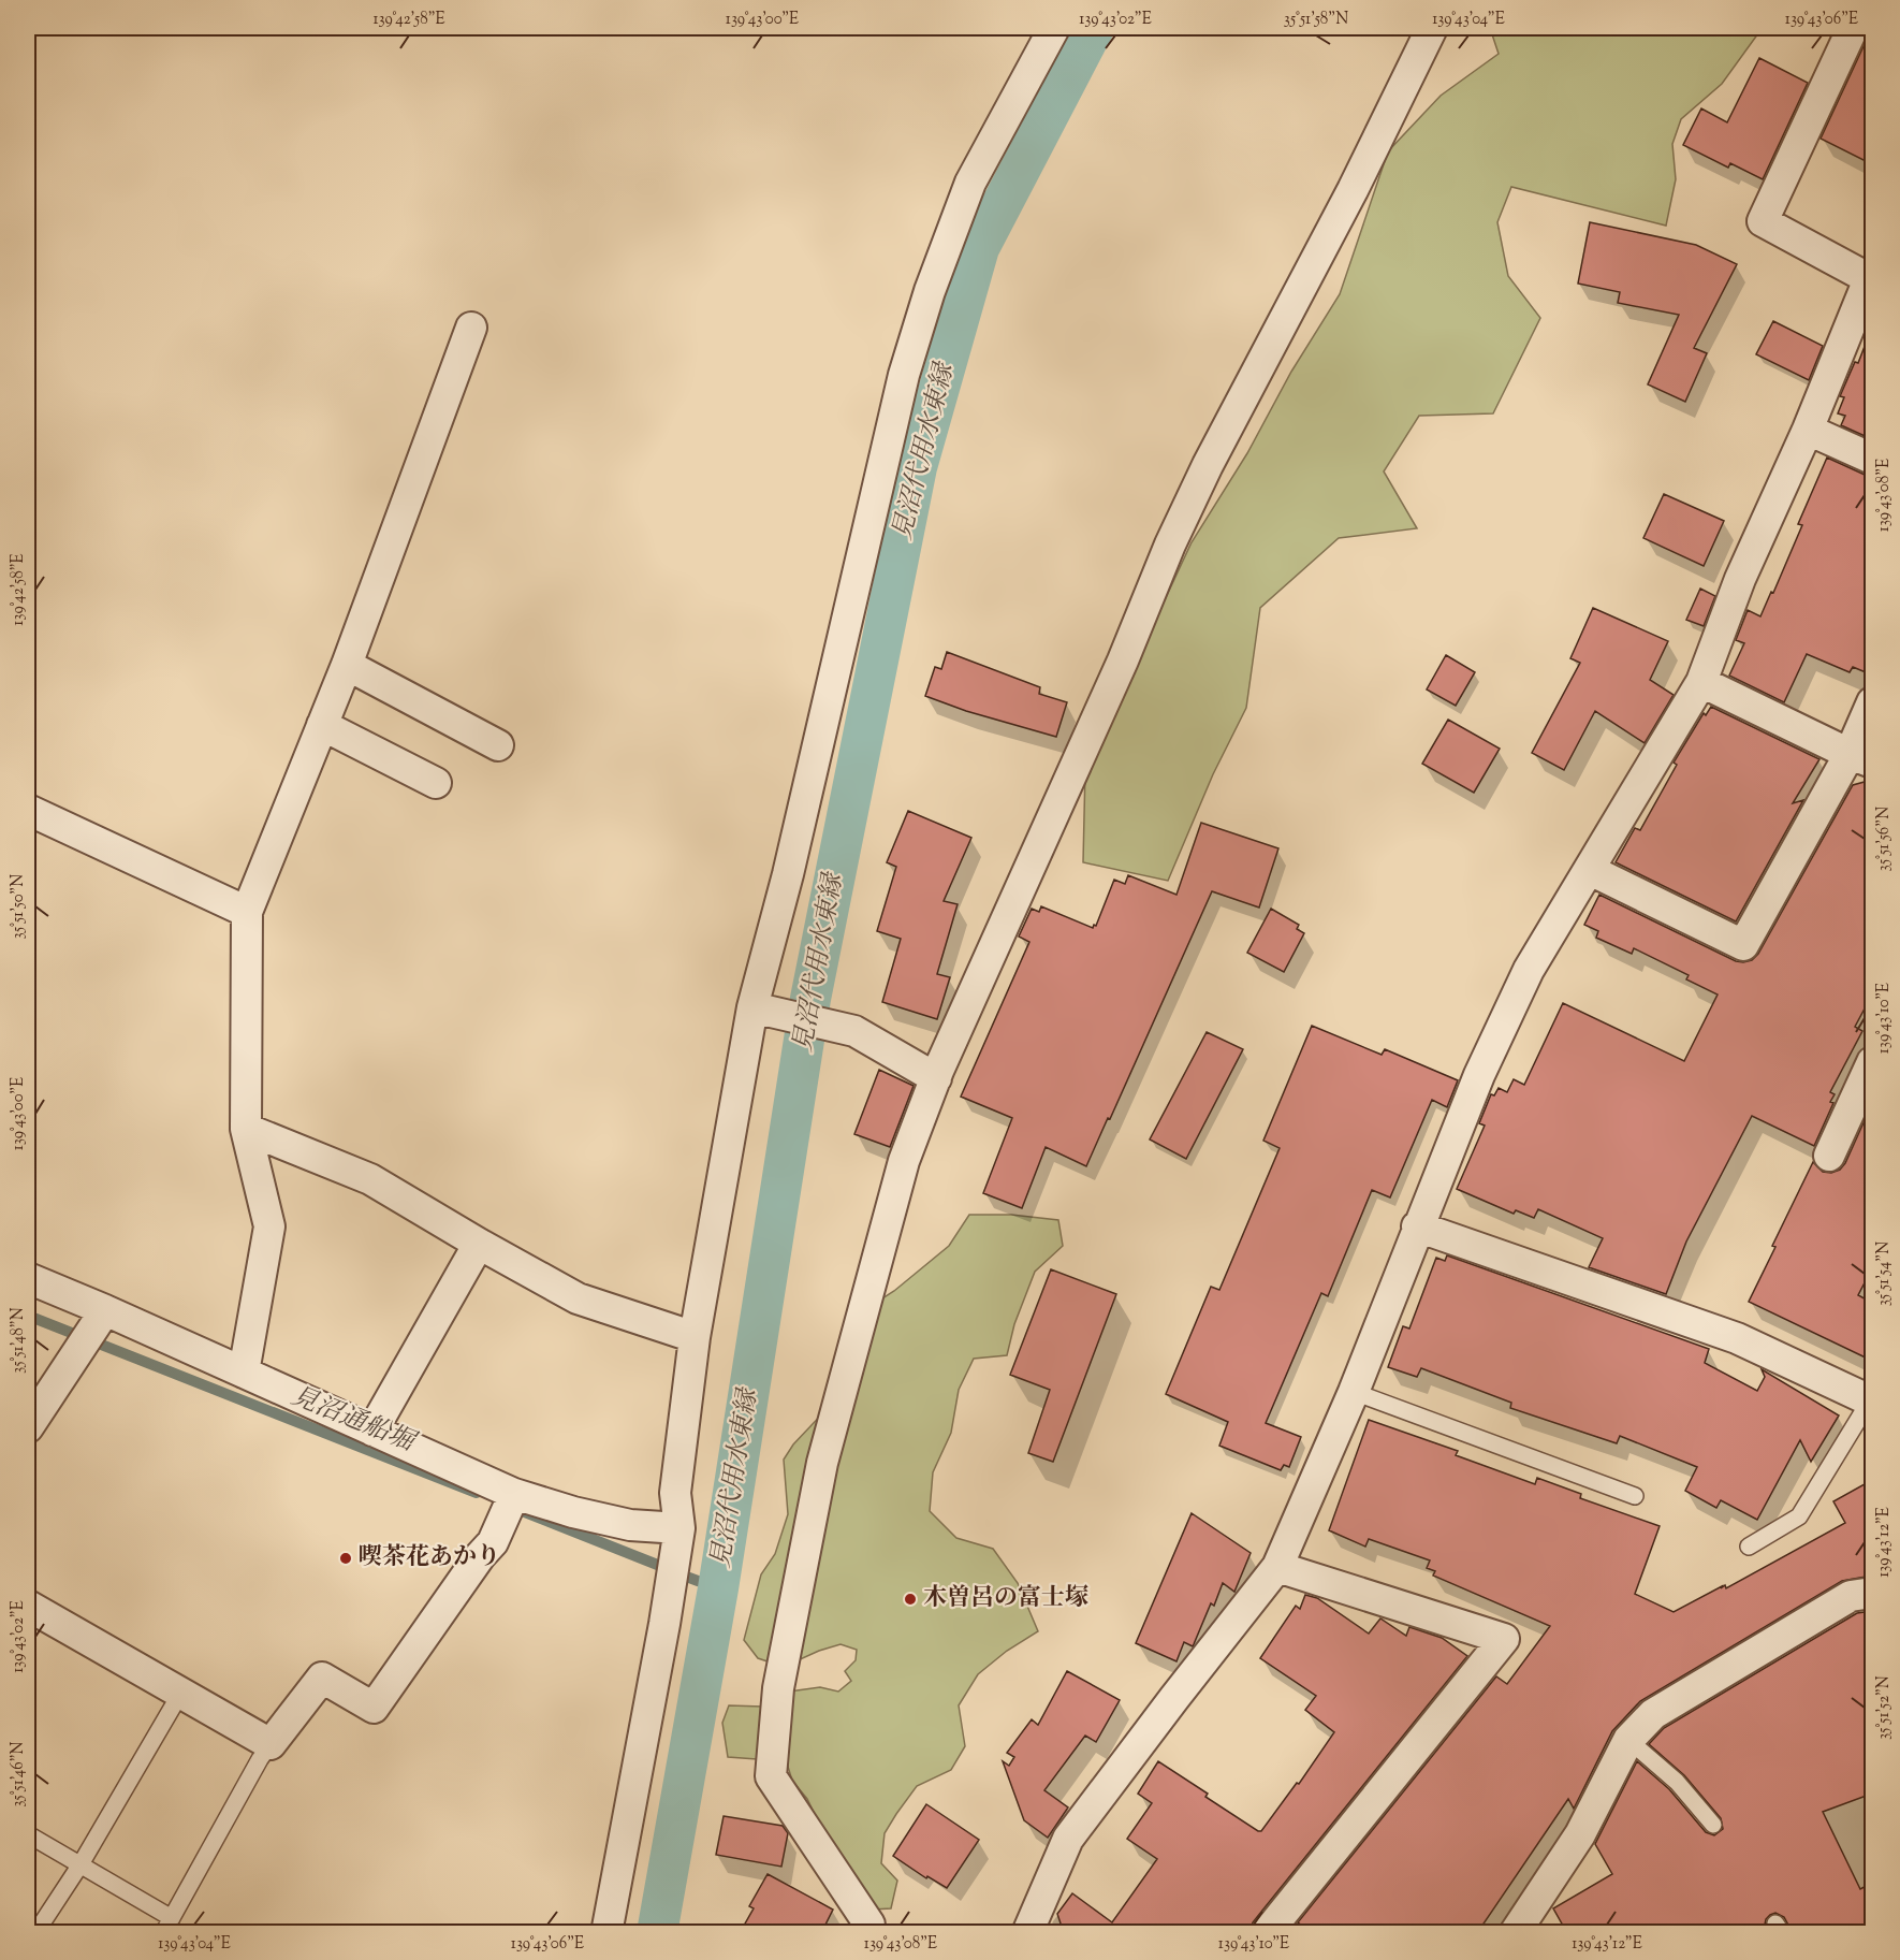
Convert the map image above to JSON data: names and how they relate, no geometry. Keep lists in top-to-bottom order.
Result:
{
  "water": ["見沼代用水東縁", "見沼通船堀"],
  "places": ["喫茶花あかり", "木曽呂の富士塚"],
  "coordinates": [
    "139°42'58\"E",
    "139°43'00\"E",
    "139°43'02\"E",
    "35°51'58\"N",
    "139°43'04\"E",
    "139°43'06\"E",
    "139°43'08\"E",
    "35°51'56\"N",
    "35°51'50\"N",
    "139°43'10\"E",
    "35°51'54\"N",
    "35°51'48\"N",
    "139°43'12\"E",
    "35°51'52\"N",
    "35°51'46\"N"
  ]
}
